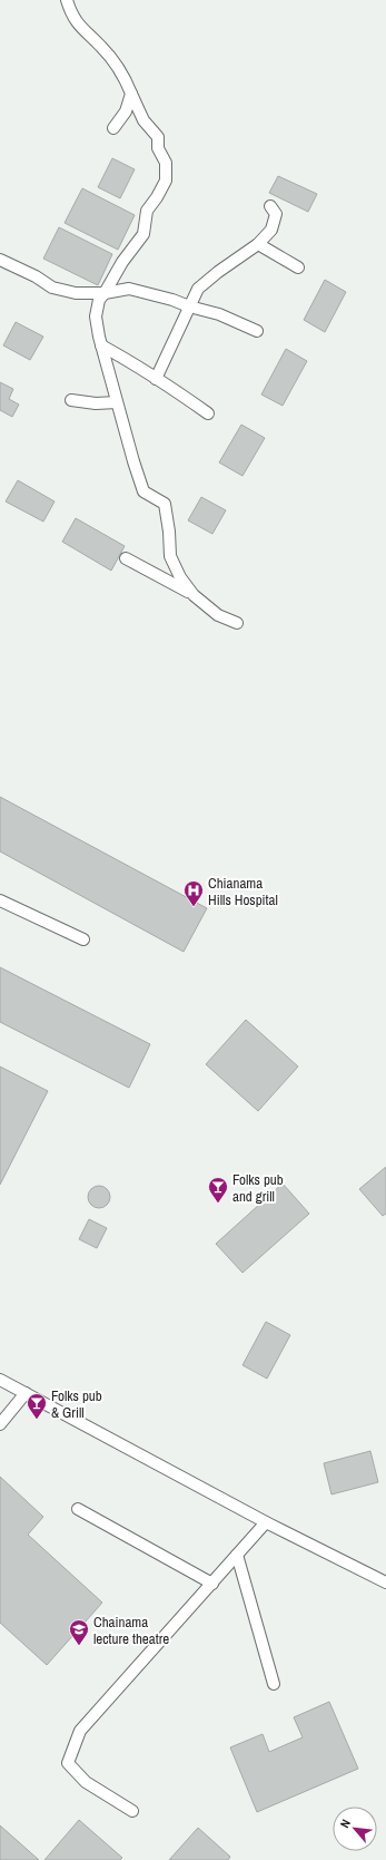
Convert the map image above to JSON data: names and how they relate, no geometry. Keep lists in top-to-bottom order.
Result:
{
  "places": {
    "hospital": ["Chianama Hills Hospital"],
    "bar": ["Folks pub and grill", "Folks pub & Grill"],
    "school or university": ["Chainama lecture theatre"]
  },
  "north": "top left"
}
